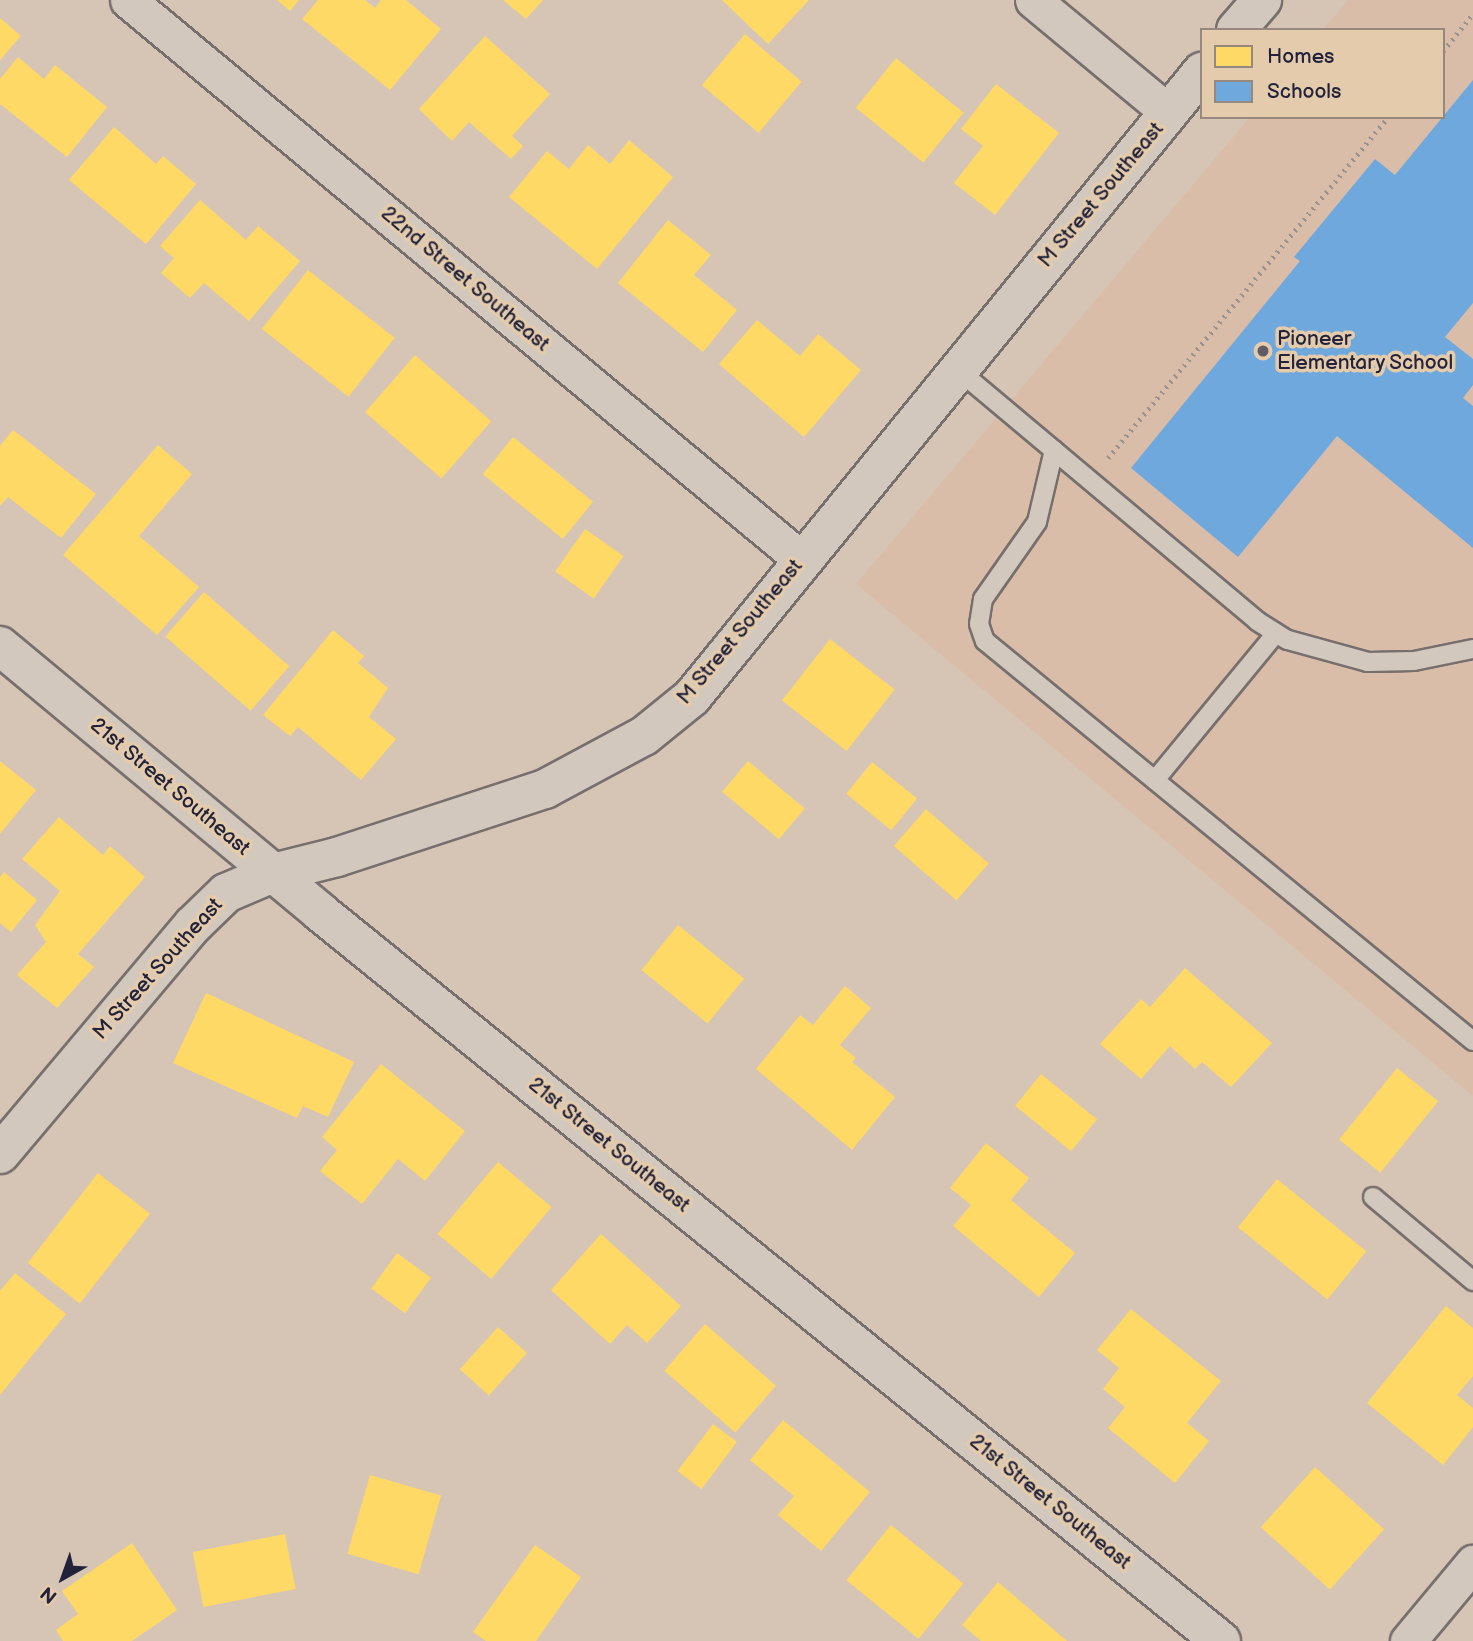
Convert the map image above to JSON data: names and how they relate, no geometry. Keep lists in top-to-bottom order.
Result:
{
  "streets": {
    "street": ["M Street Southeast", "22nd Street Southeast", "21st Street Southeast"]
  },
  "crossings": [
    ["M Street Southeast", "22nd Street Southeast"],
    ["M Street Southeast", "21st Street Southeast"]
  ],
  "places": ["Pioneer Elementary School"],
  "legend": ["Homes", "Schools"],
  "north": "bottom left"
}
